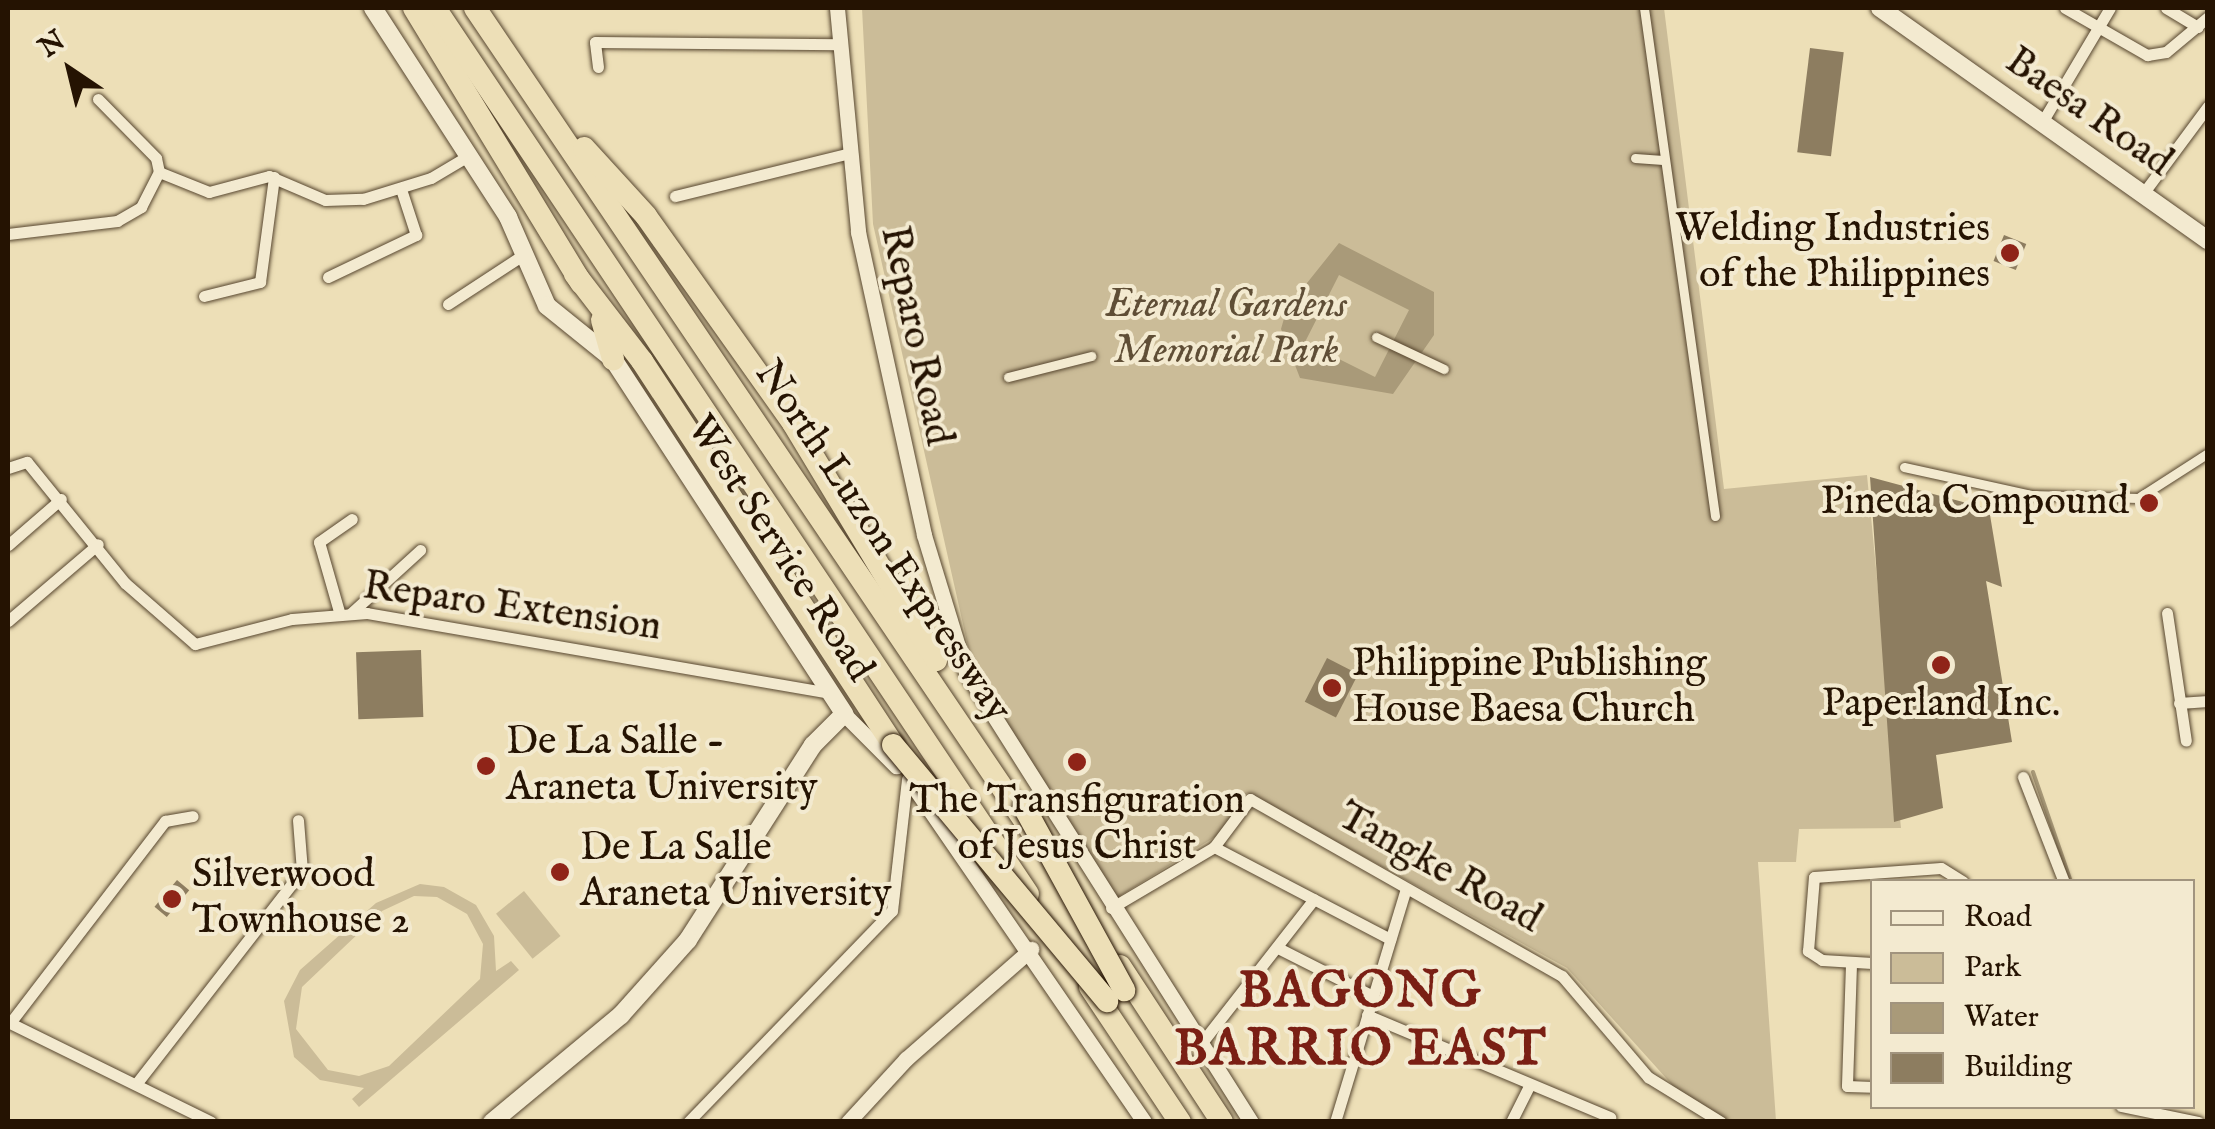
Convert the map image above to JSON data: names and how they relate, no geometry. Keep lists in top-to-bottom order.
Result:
{
  "streets": {
    "highway": ["North Luzon Expressway"],
    "main road": ["Baesa Road", "West Service Road"],
    "street": ["Reparo Road", "Reparo Extension", "Tangke Road"]
  },
  "crossings": [
    ["West Service Road", "Reparo Extension"]
  ],
  "districts": ["BAGONG BARRIO EAST"],
  "parks": ["Eternal Gardens Memorial Park"],
  "places": [
    "Welding Industries of the Philippines",
    "Pineda Compound",
    "Paperland Inc.",
    "Philippine Publishing House Baesa Church",
    "The Transfiguration of Jesus Christ",
    "De La Salle - Araneta University",
    "De La Salle Araneta University",
    "Silverwood Townhouse 2"
  ],
  "legend": [
    "Road",
    "Park",
    "Water",
    "Building"
  ],
  "north": "top left"
}
